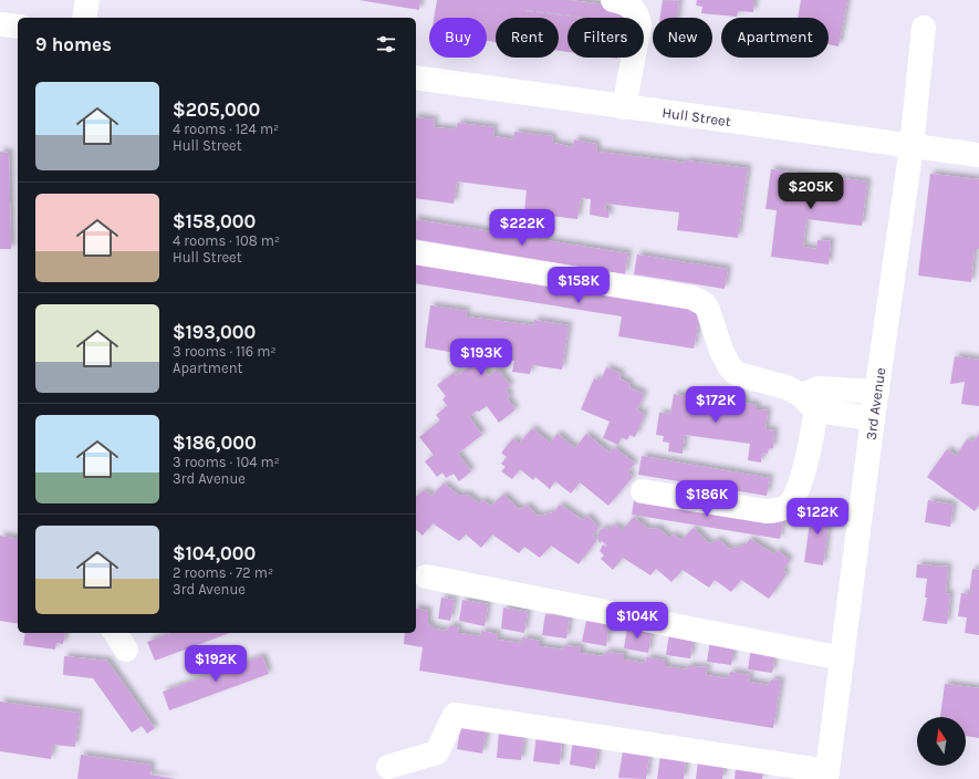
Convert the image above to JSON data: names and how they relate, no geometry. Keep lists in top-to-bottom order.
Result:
{
  "streets": {
    "street": ["Hull Street", "3rd Avenue"]
  },
  "crossings": [
    ["Hull Street", "3rd Avenue"]
  ],
  "north": "top",
  "page": {
    "chip": [
      "Buy",
      "Rent",
      "Filters",
      "New",
      "Apartment"
    ],
    "heading": "9 homes",
    "list": [
      {
        "name": "$205,000",
        "note": "4 rooms · 124 m² · Hull Street"
      },
      {
        "name": "$158,000",
        "note": "4 rooms · 108 m² · Hull Street"
      },
      {
        "name": "$193,000",
        "note": "3 rooms · 116 m² · Apartment"
      },
      {
        "name": "$186,000",
        "note": "3 rooms · 104 m² · 3rd Avenue"
      },
      {
        "name": "$104,000",
        "note": "2 rooms · 72 m² · 3rd Avenue"
      }
    ],
    "price": [
      "$205K",
      "$222K",
      "$158K",
      "$193K",
      "$172K",
      "$186K",
      "$122K",
      "$104K",
      "$192K"
    ]
  }
}
